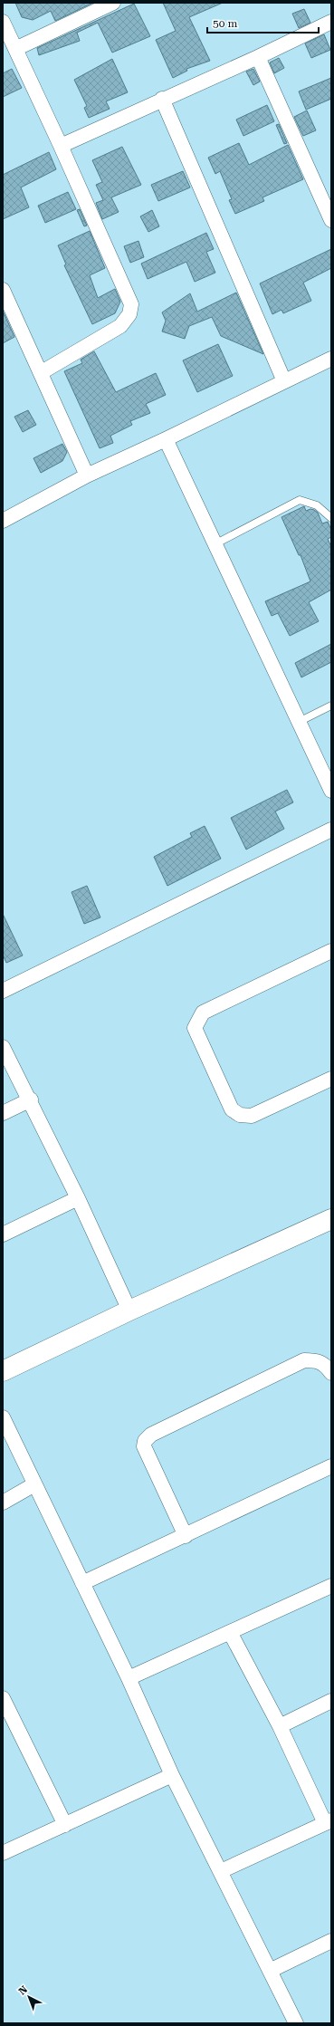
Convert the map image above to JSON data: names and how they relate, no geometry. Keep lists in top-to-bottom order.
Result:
{
  "scale_bar": "50 m",
  "north": "top left"
}
